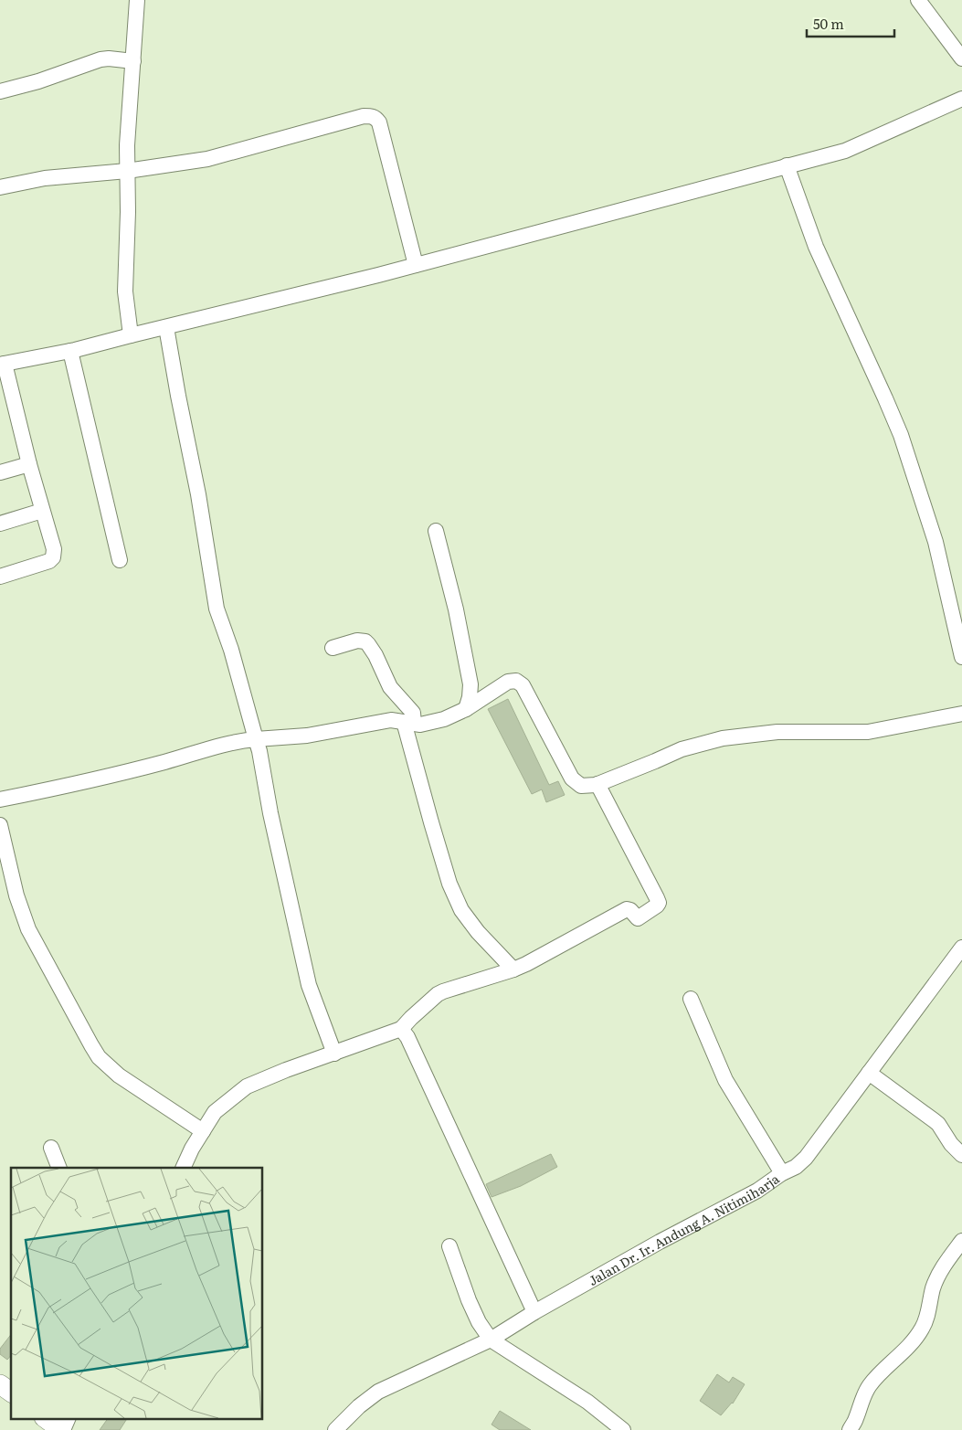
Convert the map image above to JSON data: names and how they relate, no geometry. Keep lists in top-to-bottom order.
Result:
{
  "streets": {
    "street": ["Jalan Dr. Ir. Andung A. Nitimiharja"]
  },
  "scale_bar": "50 m"
}
